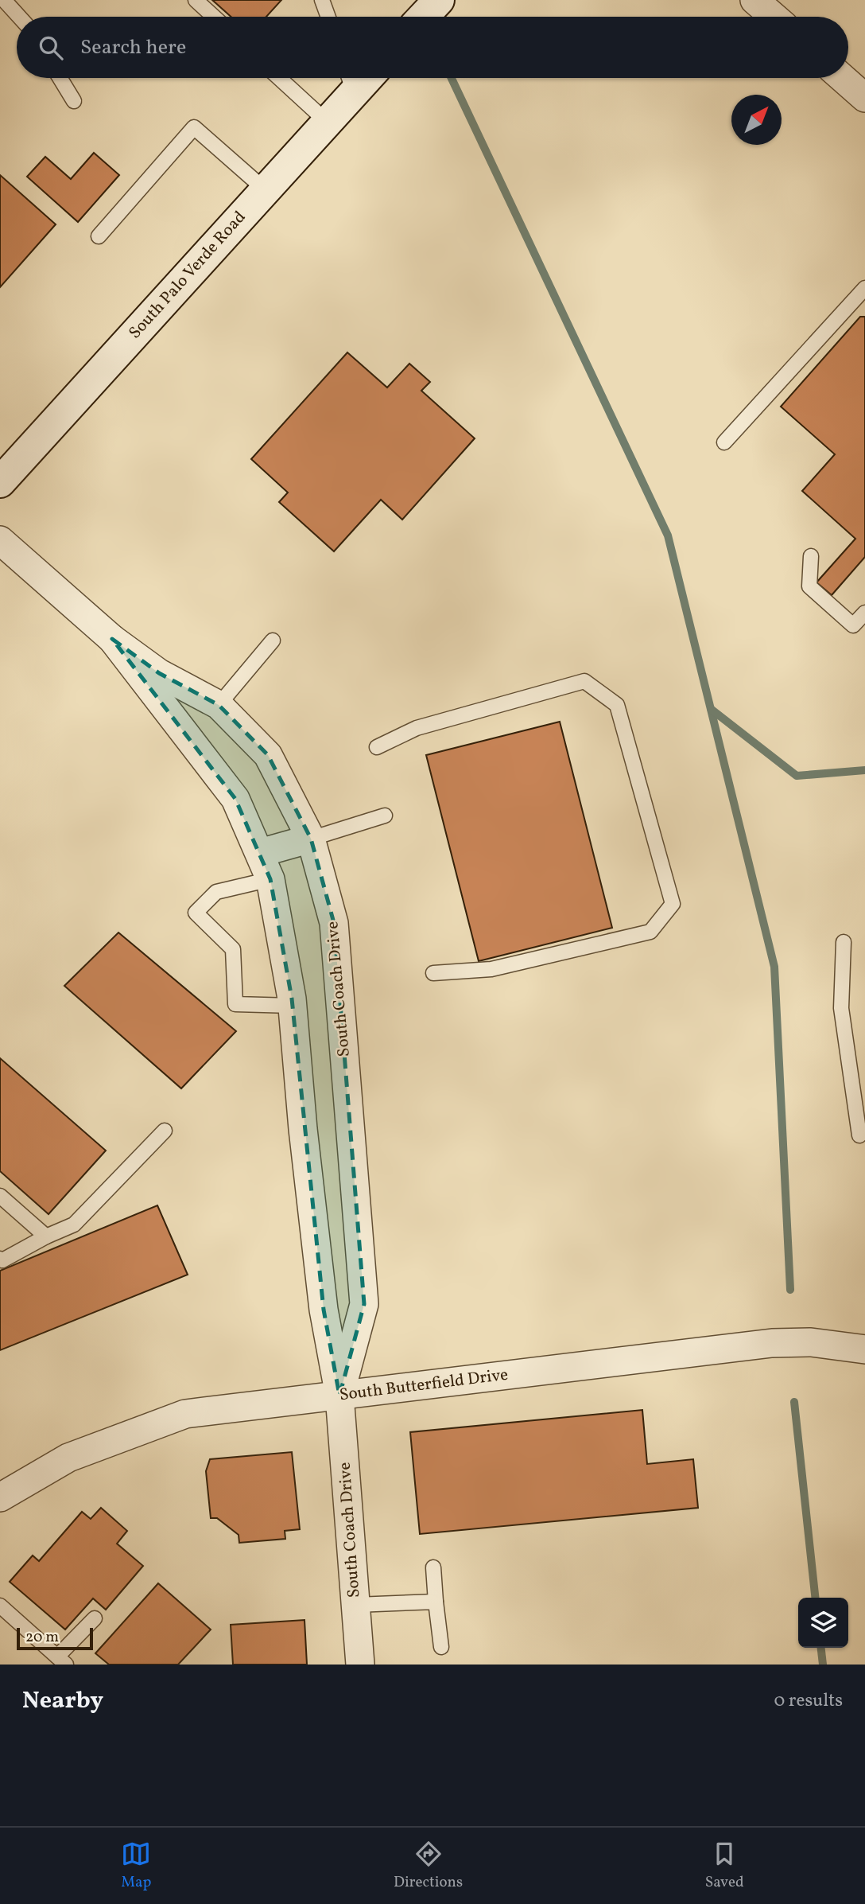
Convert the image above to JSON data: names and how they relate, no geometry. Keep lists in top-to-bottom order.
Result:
{
  "streets": {
    "main road": ["South Palo Verde Road"],
    "street": ["South Coach Drive", "South Butterfield Drive"]
  },
  "crossings": [
    ["South Coach Drive", "South Butterfield Drive"]
  ],
  "scale_bar": "20 m",
  "north": "top right",
  "page": {
    "search": "Search here",
    "scale": "20 m",
    "heading": ["Nearby", "0 results"],
    "nav": ["Map", "Directions", "Saved"]
  }
}
